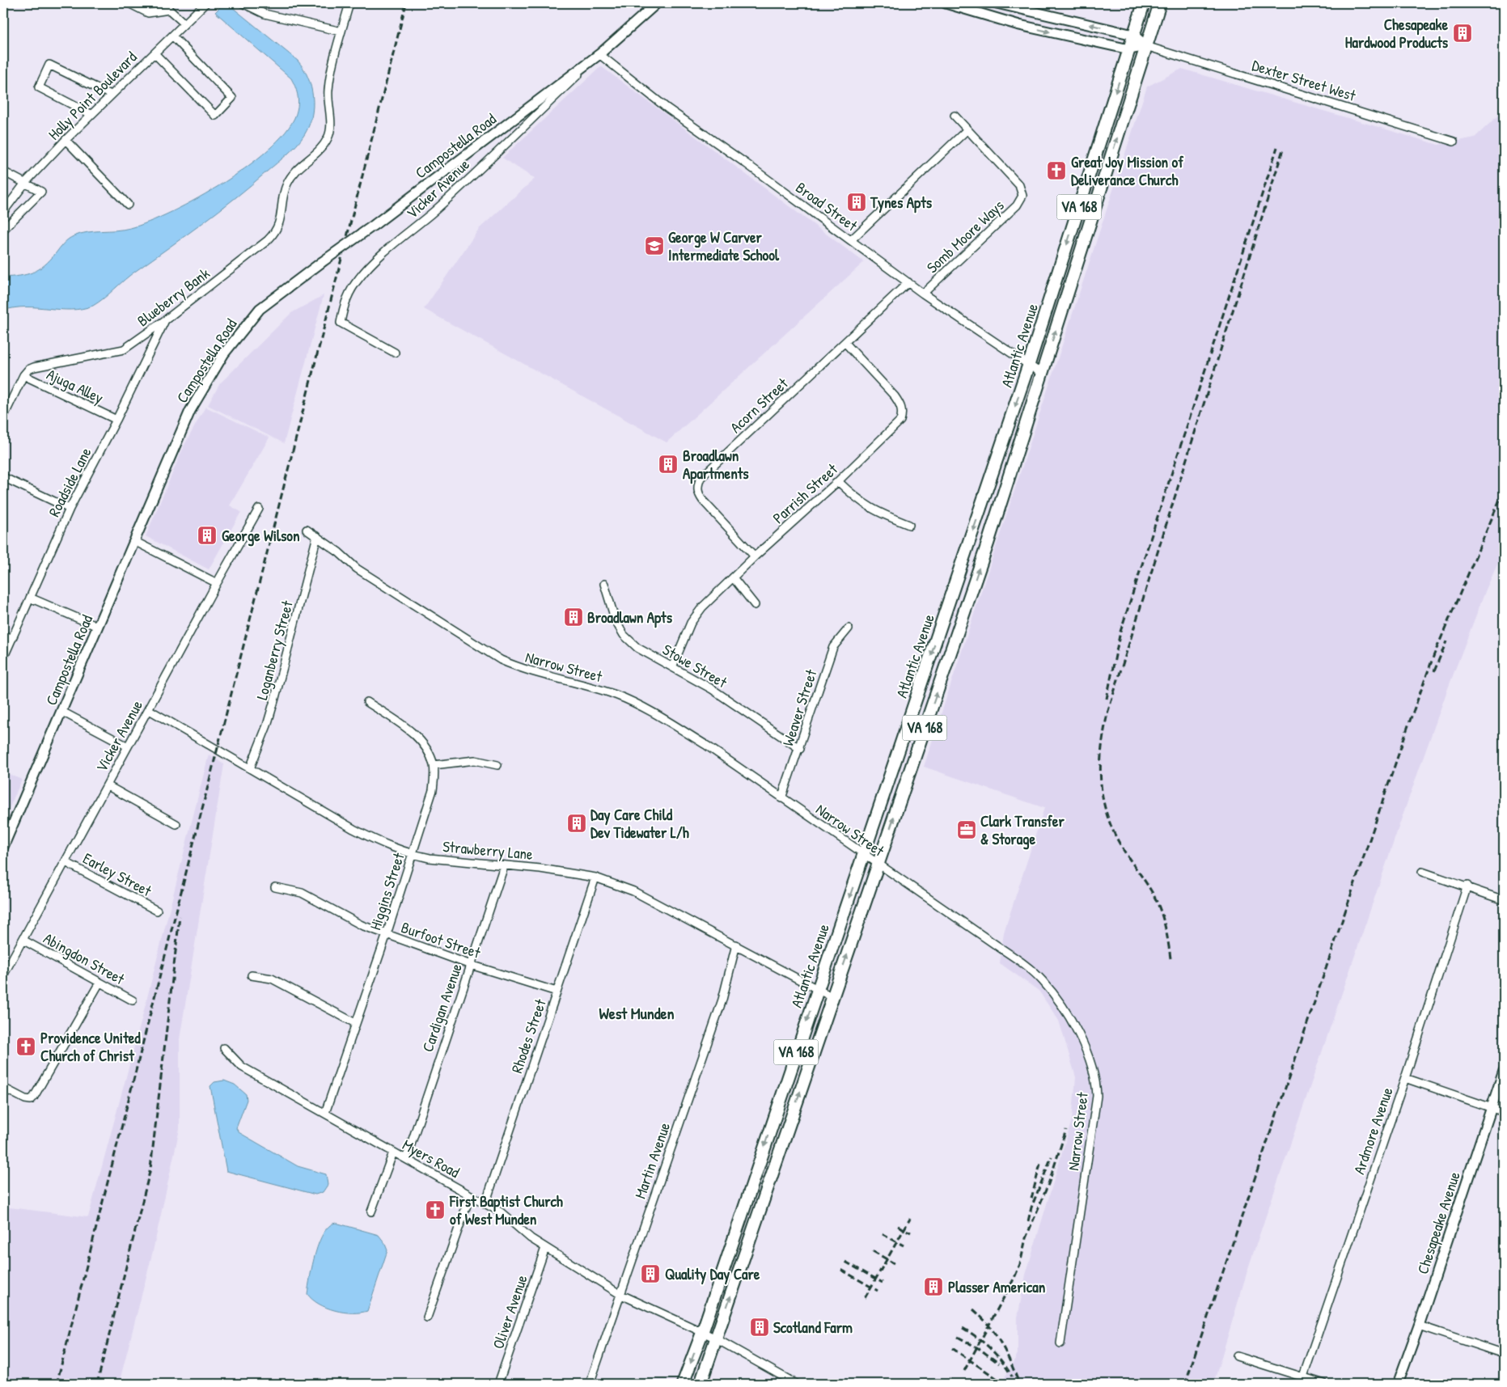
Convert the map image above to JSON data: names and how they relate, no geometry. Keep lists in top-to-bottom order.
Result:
{
  "streets": {
    "main road": [
      "Campostella Road",
      "VA 168",
      "Atlantic Avenue",
      "Chesapeake Avenue"
    ],
    "street": [
      "Dexter Street West",
      "Holly Point Boulevard",
      "Vicker Avenue",
      "Broad Street",
      "Somb Moore Ways",
      "Blueberry Bank",
      "Ajuga Alley",
      "Acorn Street",
      "Roadside Lane",
      "Parrish Street",
      "Loganberry Street",
      "Stowe Street",
      "Narrow Street",
      "Weaver Street",
      "Strawberry Lane",
      "Earley Street",
      "Higgins Street",
      "Burfoot Street",
      "Abingdon Street",
      "Cardigan Avenue",
      "Rhodes Street",
      "Ardmore Avenue",
      "Myers Road",
      "Martin Avenue",
      "Oliver Avenue"
    ]
  },
  "crossings": [
    ["Dexter Street West", "Atlantic Avenue"],
    ["Campostella Road", "Vicker Avenue"],
    ["Campostella Road", "Broad Street"],
    ["Vicker Avenue", "Broad Street"],
    ["Vicker Avenue", "Strawberry Lane"],
    ["Vicker Avenue", "Earley Street"],
    ["Vicker Avenue", "Abingdon Street"],
    ["Broad Street", "Somb Moore Ways"],
    ["Broad Street", "Atlantic Avenue"],
    ["Broad Street", "Acorn Street"],
    ["Blueberry Bank", "Ajuga Alley"],
    ["Blueberry Bank", "Roadside Lane"],
    ["Atlantic Avenue", "Narrow Street"],
    ["Atlantic Avenue", "Strawberry Lane"],
    ["Atlantic Avenue", "Myers Road"],
    ["Ajuga Alley", "Roadside Lane"],
    ["Acorn Street", "Parrish Street"],
    ["Parrish Street", "Stowe Street"],
    ["Loganberry Street", "Narrow Street"],
    ["Loganberry Street", "Strawberry Lane"],
    ["Stowe Street", "Weaver Street"],
    ["Narrow Street", "Weaver Street"],
    ["Strawberry Lane", "Higgins Street"],
    ["Strawberry Lane", "Cardigan Avenue"],
    ["Strawberry Lane", "Rhodes Street"],
    ["Strawberry Lane", "Martin Avenue"],
    ["Higgins Street", "Burfoot Street"],
    ["Higgins Street", "Myers Road"],
    ["Burfoot Street", "Cardigan Avenue"],
    ["Burfoot Street", "Rhodes Street"],
    ["Cardigan Avenue", "Myers Road"],
    ["Rhodes Street", "Myers Road"],
    ["Myers Road", "Martin Avenue"],
    ["Myers Road", "Oliver Avenue"]
  ],
  "districts": ["West Munden"],
  "places": {
    "building": [
      "Chesapeake Hardwood Products",
      "Tynes Apts",
      "Broadlawn Apartments",
      "George Wilson",
      "Broadlawn Apts",
      "Day Care Child Dev Tidewater L/h",
      "Quality Day Care",
      "Plasser American",
      "Scotland Farm"
    ],
    "church": ["Great Joy Mission of Deliverance Church", "Providence United Church of Christ", "First Baptist Church of West Munden"],
    "school or university": ["George W Carver Intermediate School"],
    "office": ["Clark Transfer & Storage"]
  }
}
